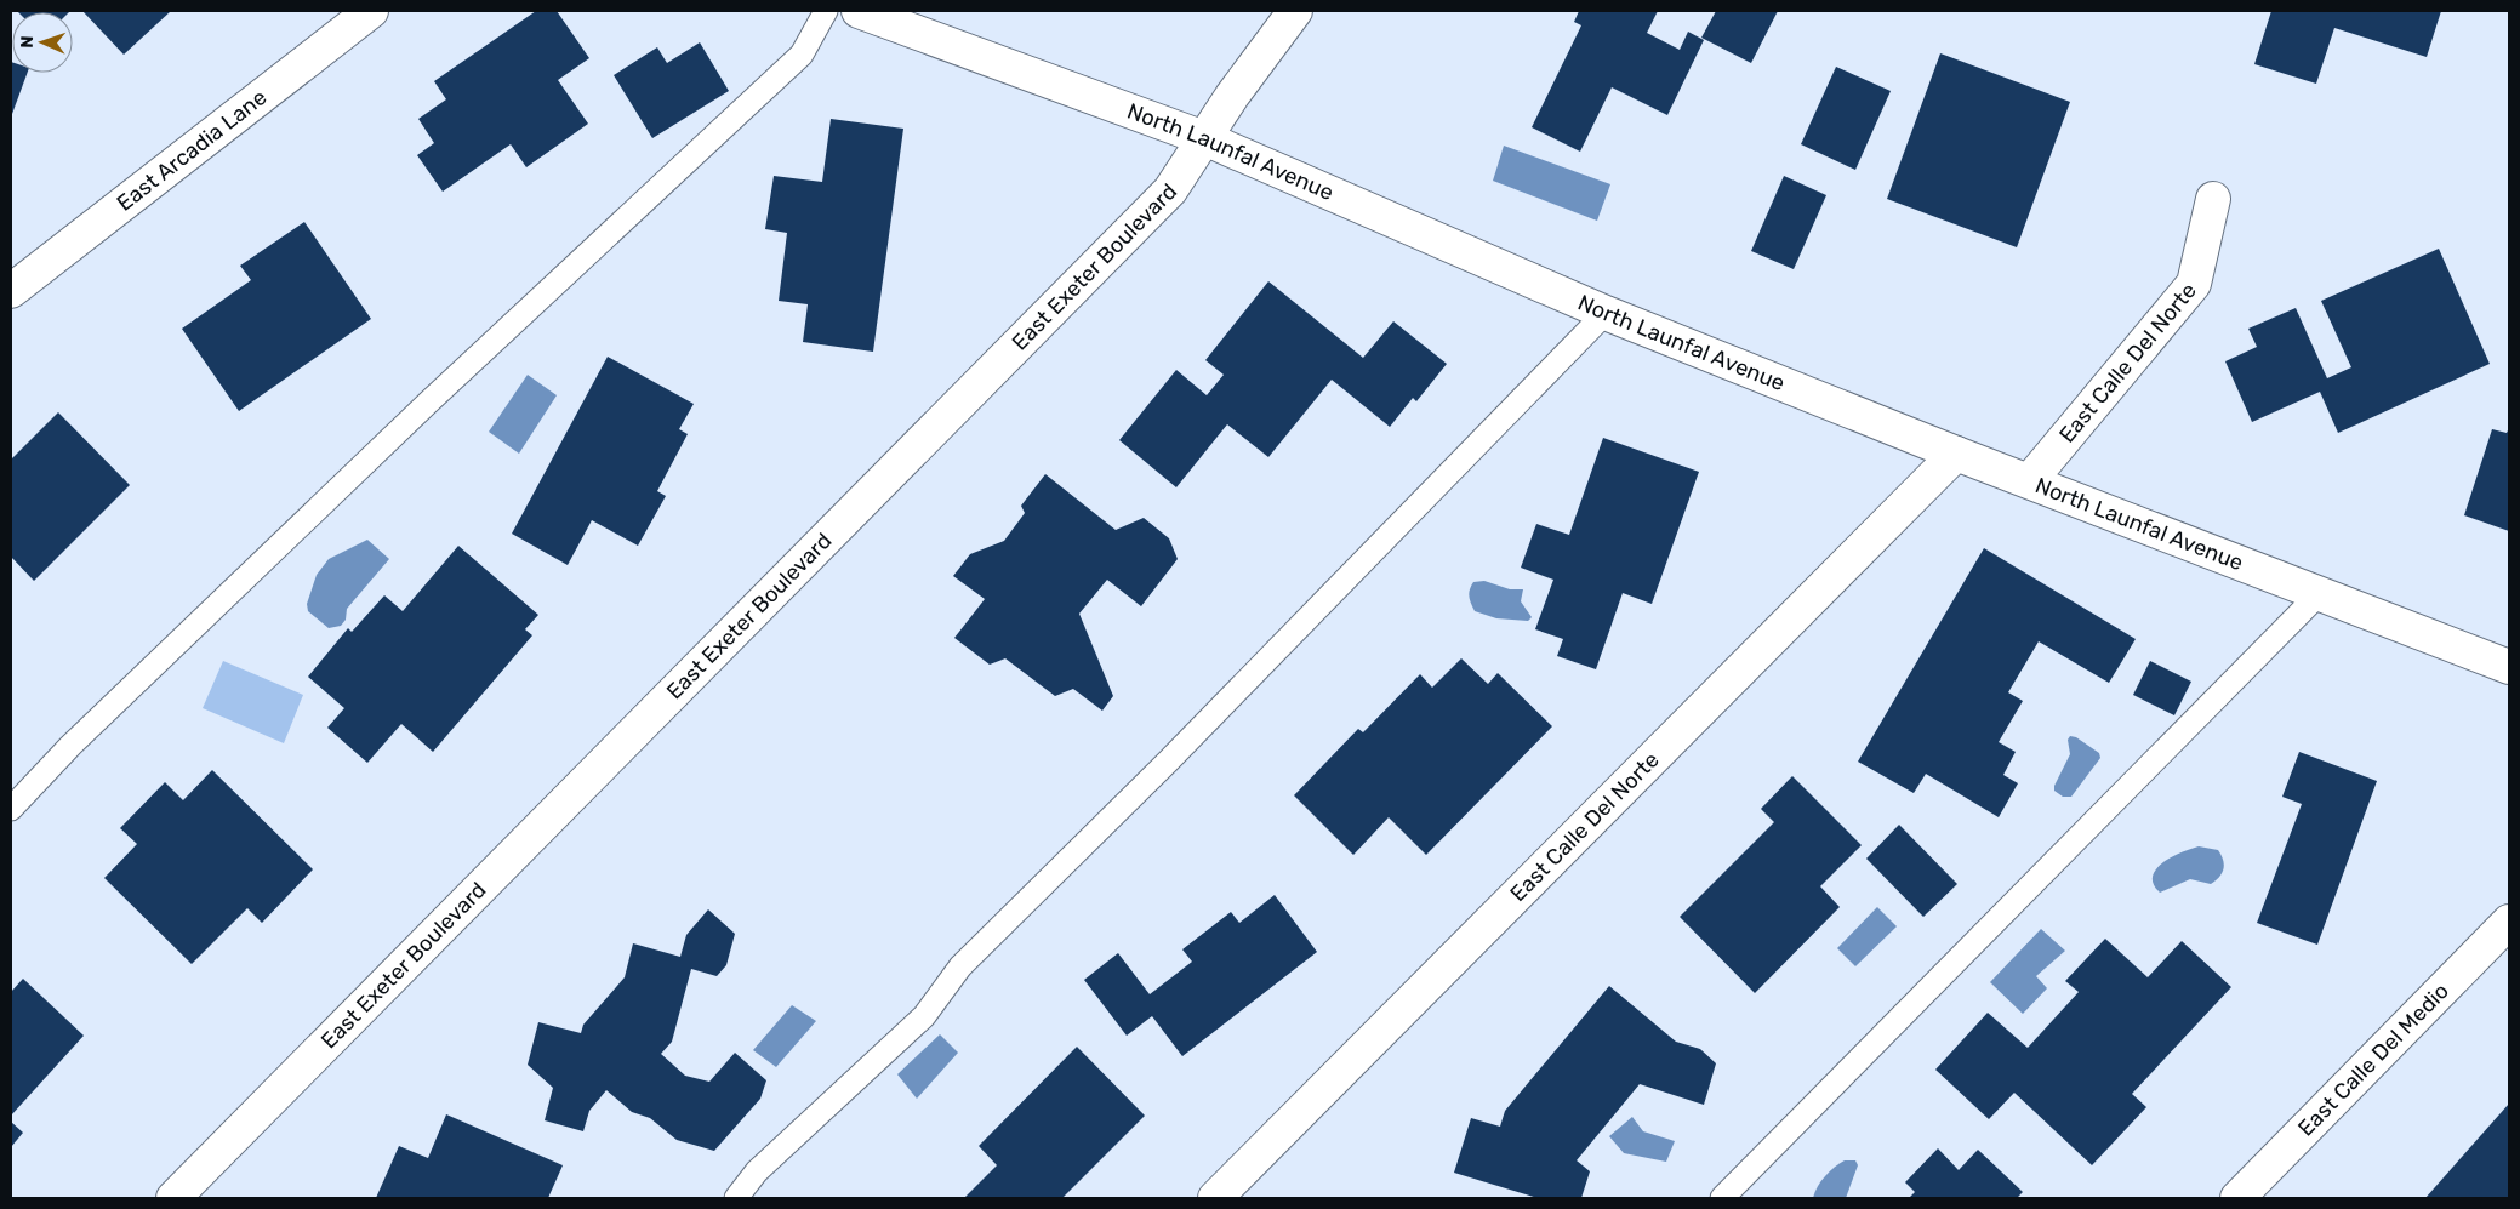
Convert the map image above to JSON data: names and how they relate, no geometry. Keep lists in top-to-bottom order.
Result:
{
  "streets": {
    "street": [
      "East Arcadia Lane",
      "North Launfal Avenue",
      "East Exeter Boulevard",
      "East Calle Del Norte",
      "East Calle Del Medio"
    ]
  },
  "crossings": [
    ["North Launfal Avenue", "East Exeter Boulevard"],
    ["North Launfal Avenue", "East Calle Del Norte"]
  ],
  "north": "left"
}
